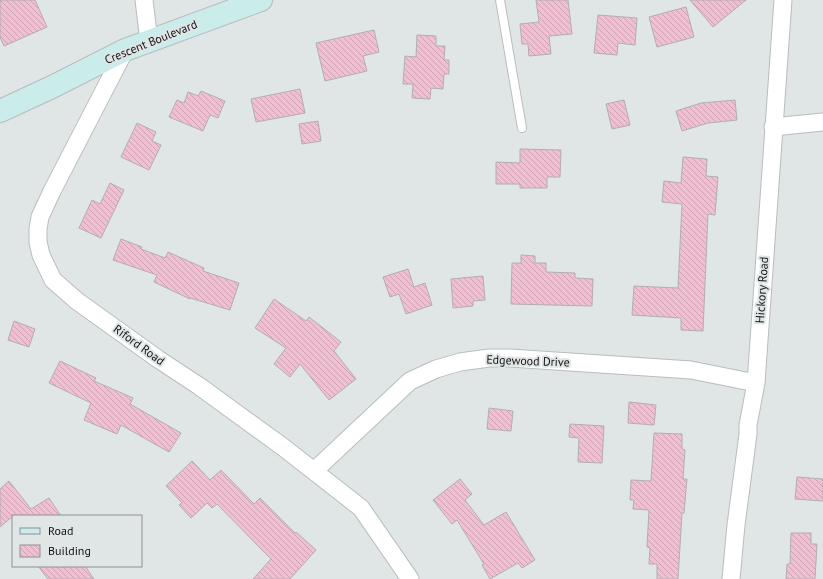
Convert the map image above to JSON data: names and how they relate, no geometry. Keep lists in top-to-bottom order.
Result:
{
  "streets": {
    "street": [
      "Crescent Boulevard",
      "Hickory Road",
      "Riford Road",
      "Edgewood Drive"
    ]
  },
  "crossings": [
    ["Crescent Boulevard", "Riford Road"],
    ["Hickory Road", "Edgewood Drive"],
    ["Riford Road", "Edgewood Drive"]
  ],
  "legend": ["Road", "Building"]
}
